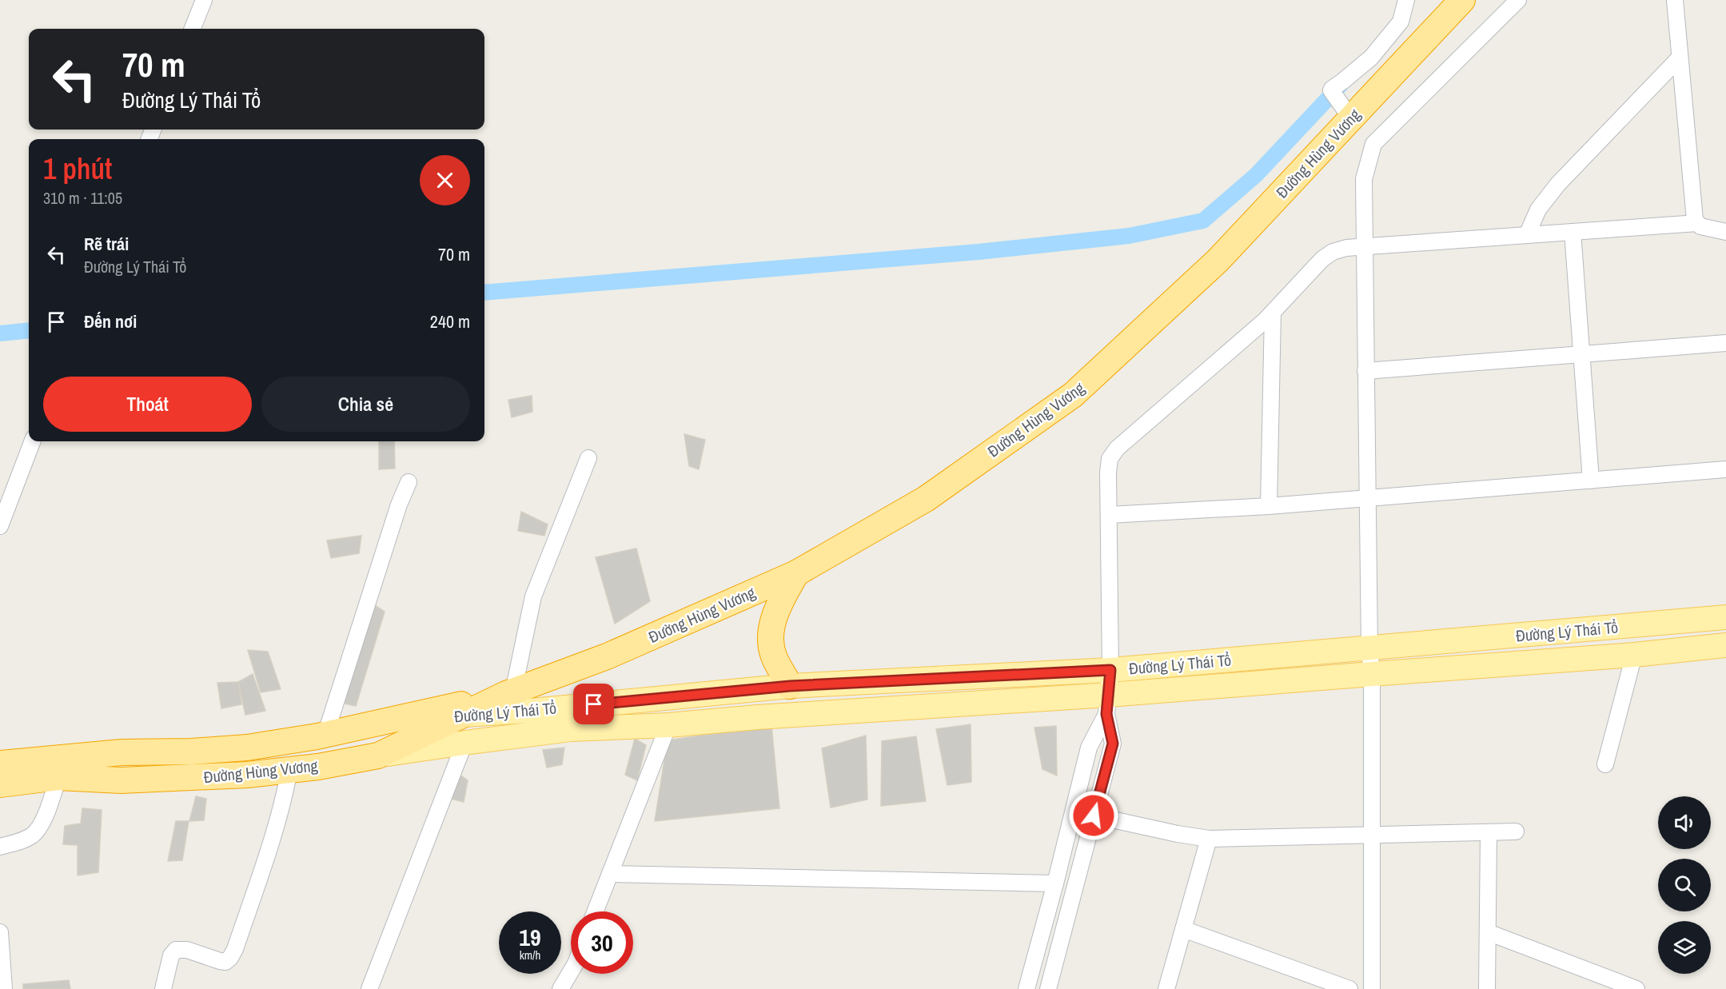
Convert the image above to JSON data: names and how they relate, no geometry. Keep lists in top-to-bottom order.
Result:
{
  "streets": {
    "highway": ["Đường Hùng Vương"],
    "main road": ["Đường Lý Thái Tổ"]
  },
  "crossings": [
    ["Đường Hùng Vương", "Đường Lý Thái Tổ"]
  ],
  "page": {
    "turn": ["70 m", "Đường Lý Thái Tổ"],
    "heading": ["1 phút", "310 m · 11:05"],
    "list": [
      {
        "name": "Rẽ trái",
        "note": "Đường Lý Thái Tổ",
        "value": "70 m"
      },
      {
        "name": "Đến nơi",
        "value": "240 m"
      }
    ],
    "buttons": ["Thoát", "Chia sẻ"],
    "speed": "19 km/h",
    "limit": "30"
  }
}
